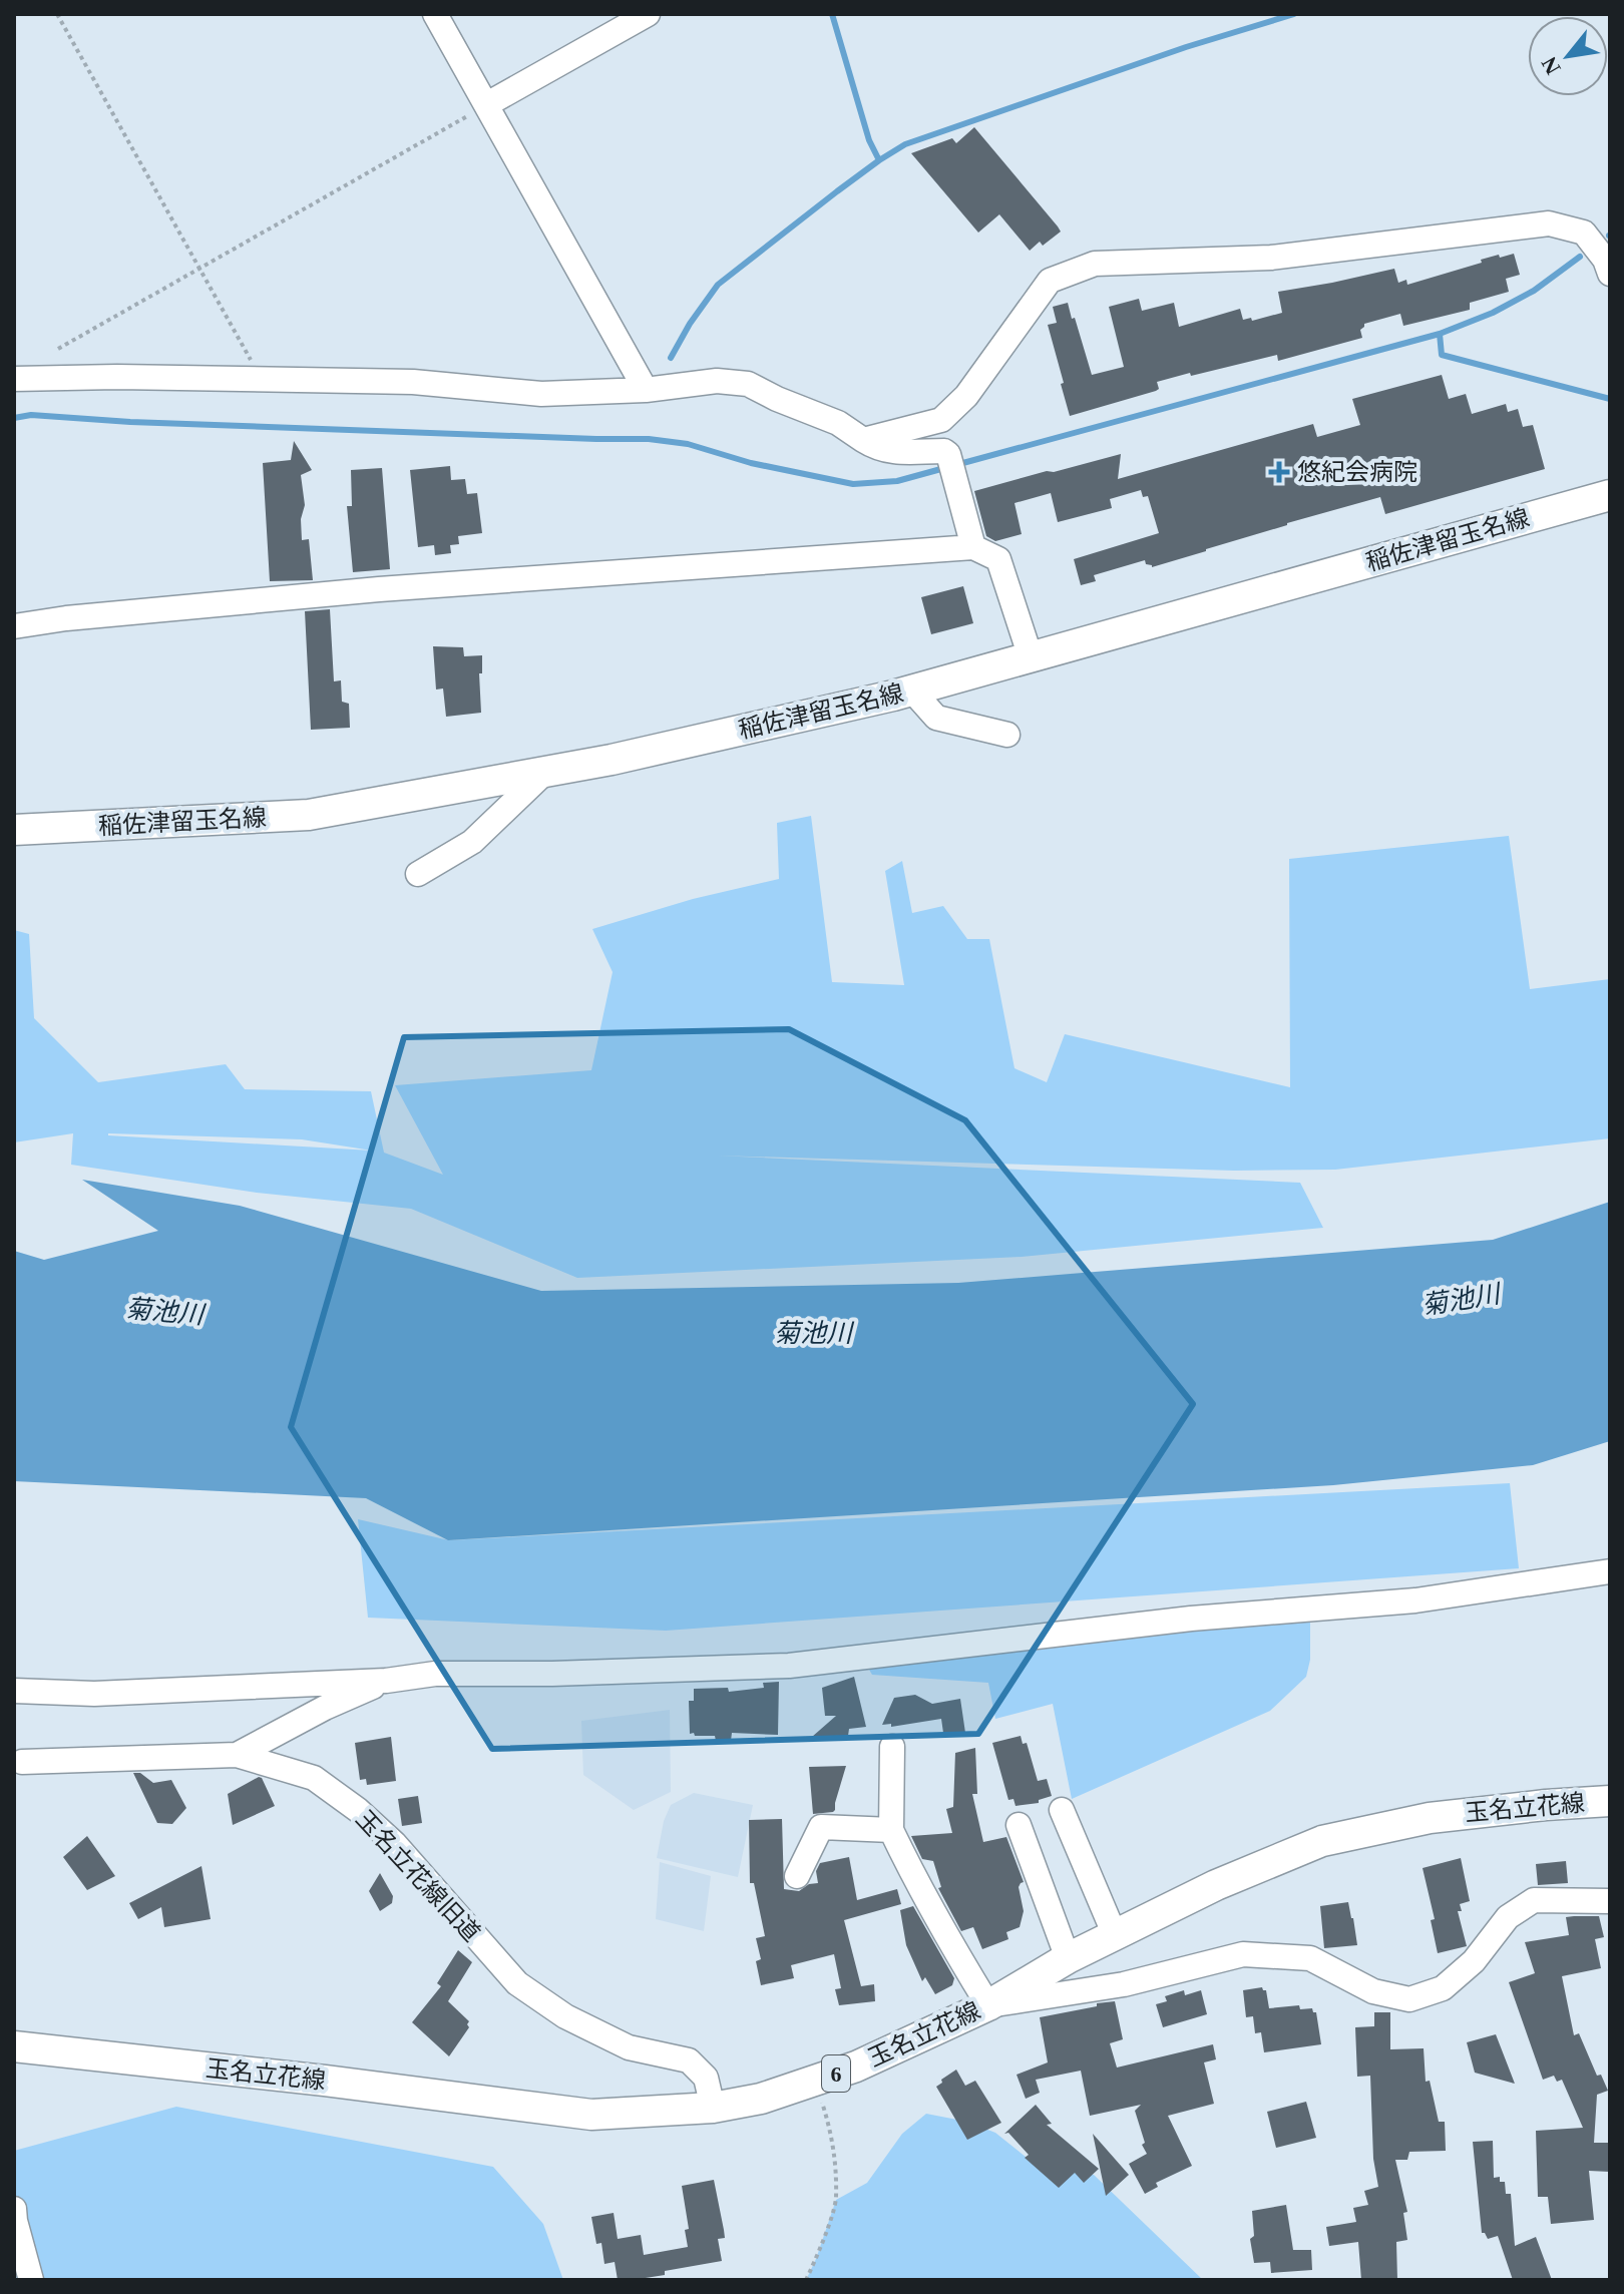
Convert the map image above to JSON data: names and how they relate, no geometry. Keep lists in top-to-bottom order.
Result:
{
  "streets": {
    "main road": ["稲佐津留玉名線", "玉名立花線", "6"],
    "street": ["玉名立花線旧道"]
  },
  "crossings": [
    ["玉名立花線", "玉名立花線旧道"],
    ["玉名立花線", "6"]
  ],
  "water": ["菊池川"],
  "places": {
    "health": ["悠紀会病院"]
  },
  "north": "bottom left"
}
